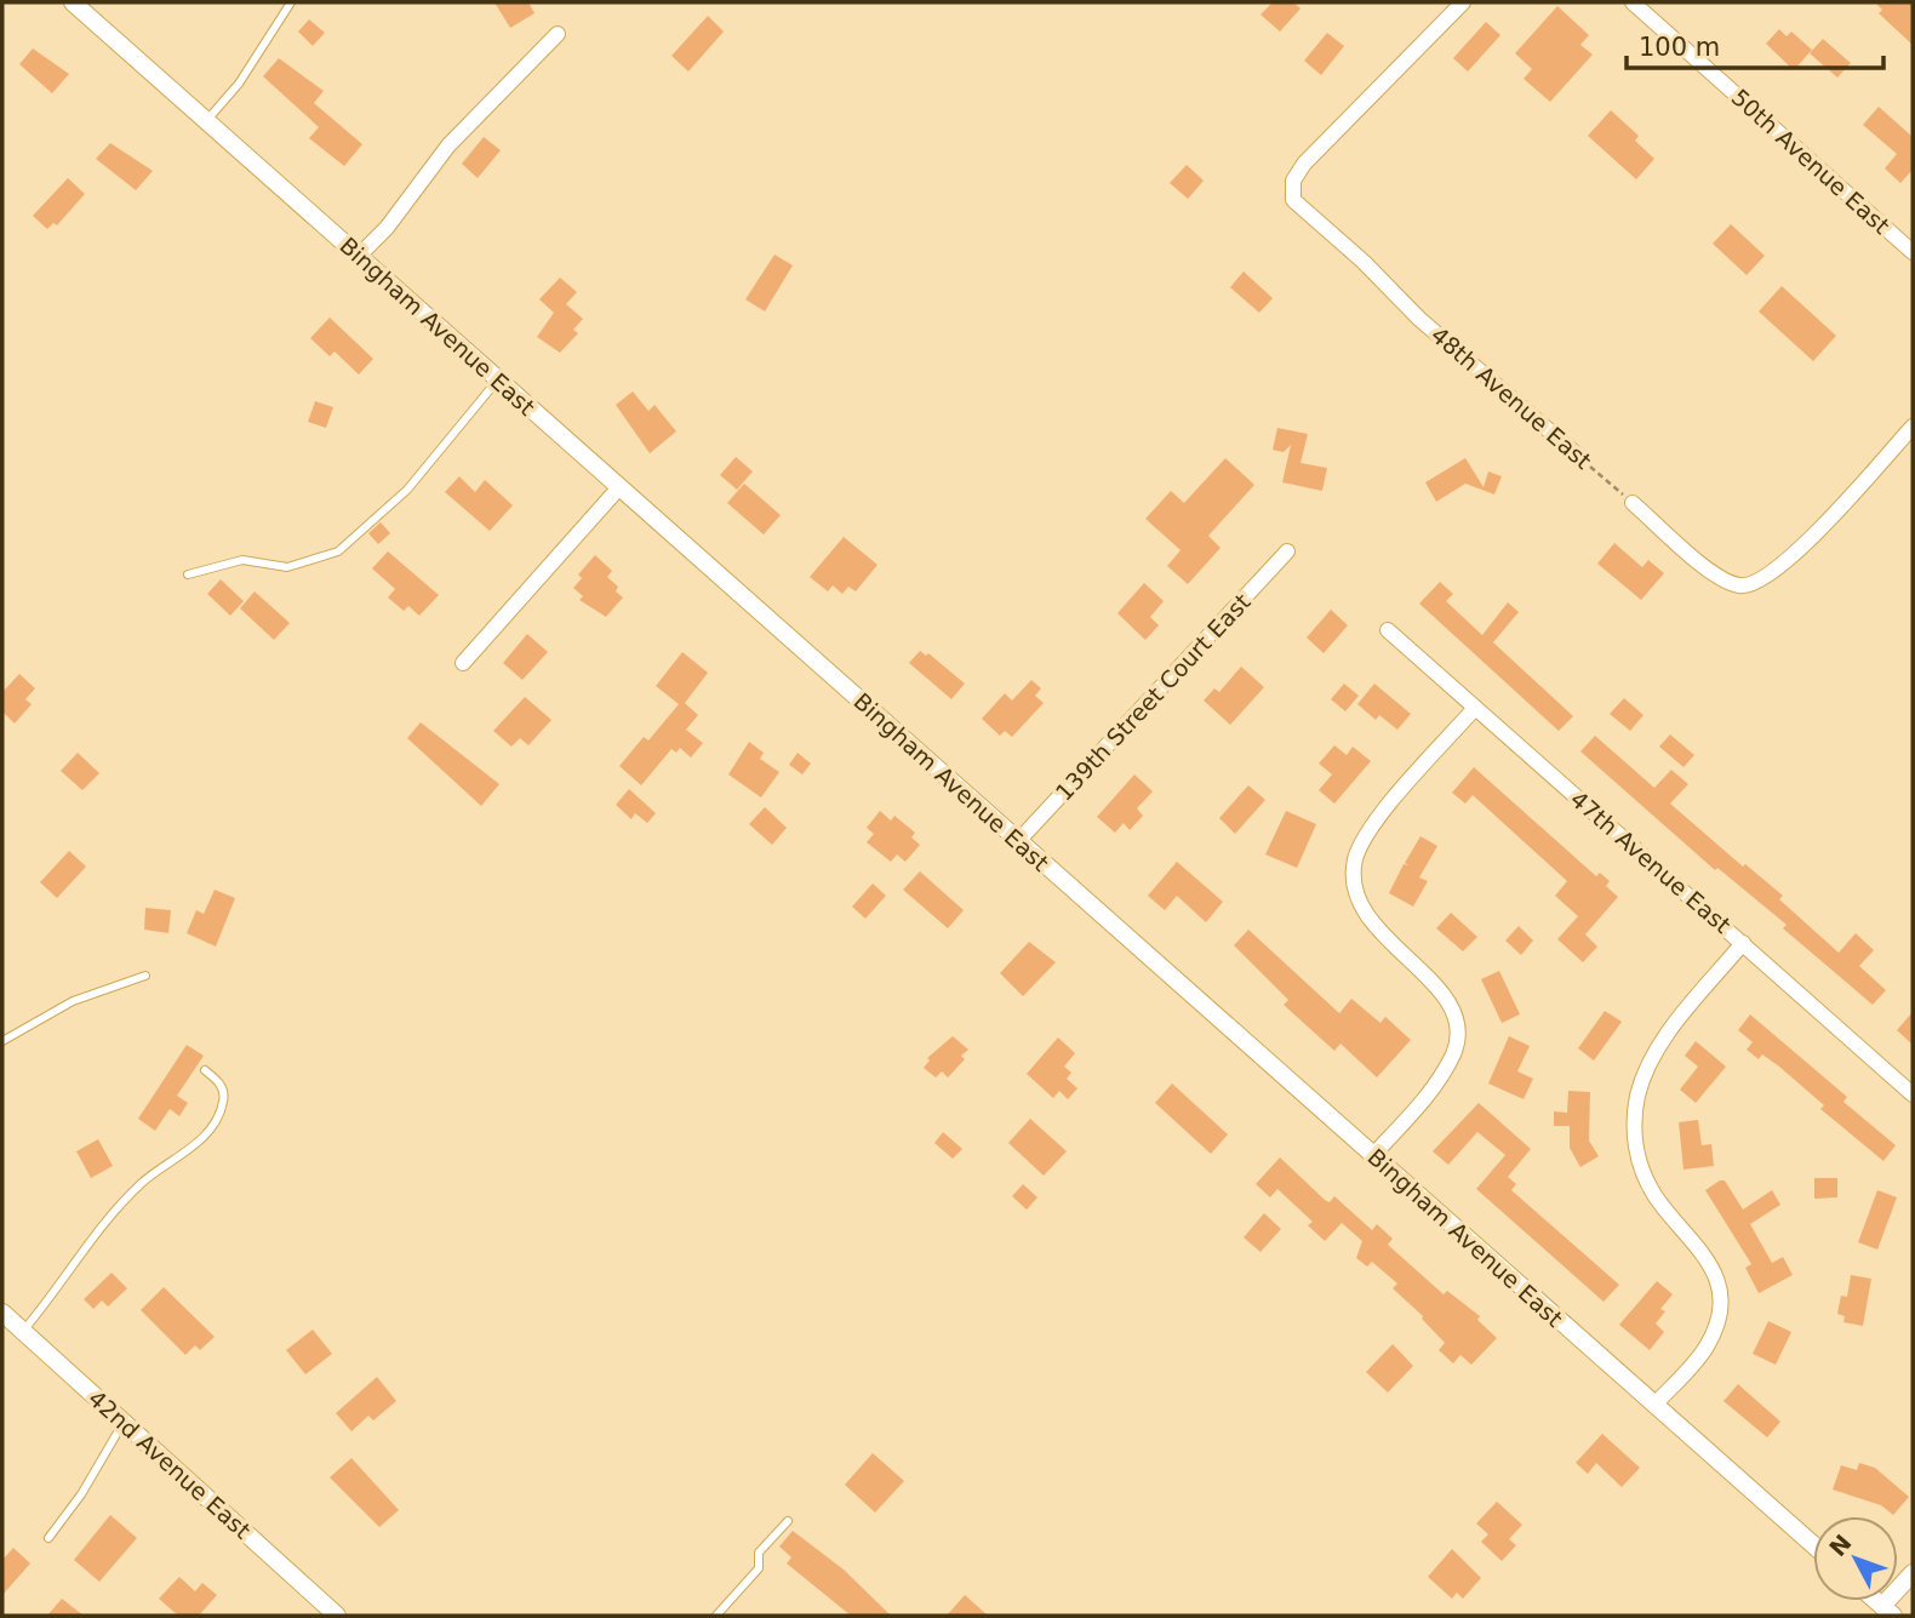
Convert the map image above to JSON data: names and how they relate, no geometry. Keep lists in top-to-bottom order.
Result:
{
  "streets": {
    "street": [
      "50th Avenue East",
      "Bingham Avenue East",
      "48th Avenue East",
      "139th Street Court East",
      "47th Avenue East",
      "42nd Avenue East"
    ]
  },
  "crossings": [
    ["Bingham Avenue East", "139th Street Court East"]
  ],
  "scale_bar": "100 m",
  "north": "top left"
}
